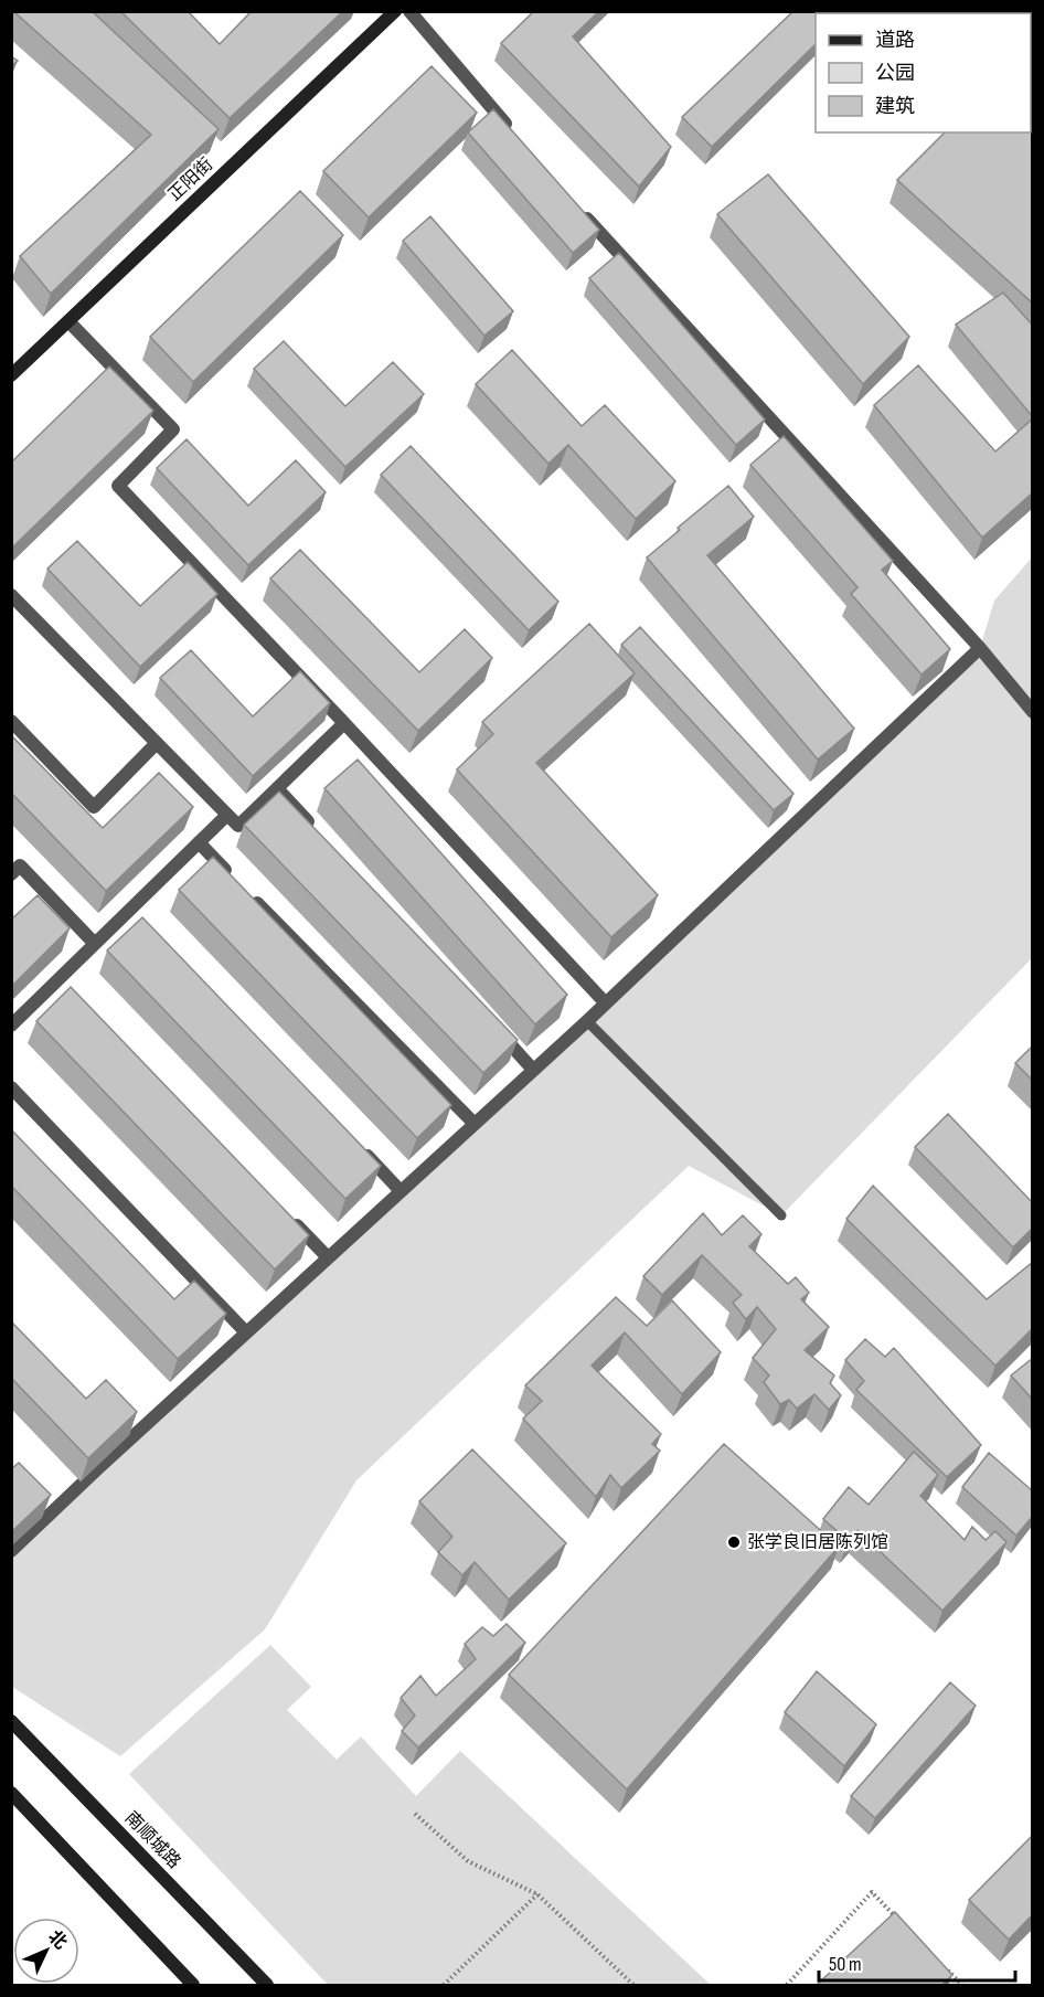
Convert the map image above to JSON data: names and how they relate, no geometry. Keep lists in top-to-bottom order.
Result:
{
  "streets": {
    "main road": ["正阳街", "南顺城路"]
  },
  "places": ["张学良旧居陈列馆"],
  "legend": ["道路", "公园", "建筑"],
  "scale_bar": "50 m",
  "north": "top right"
}
